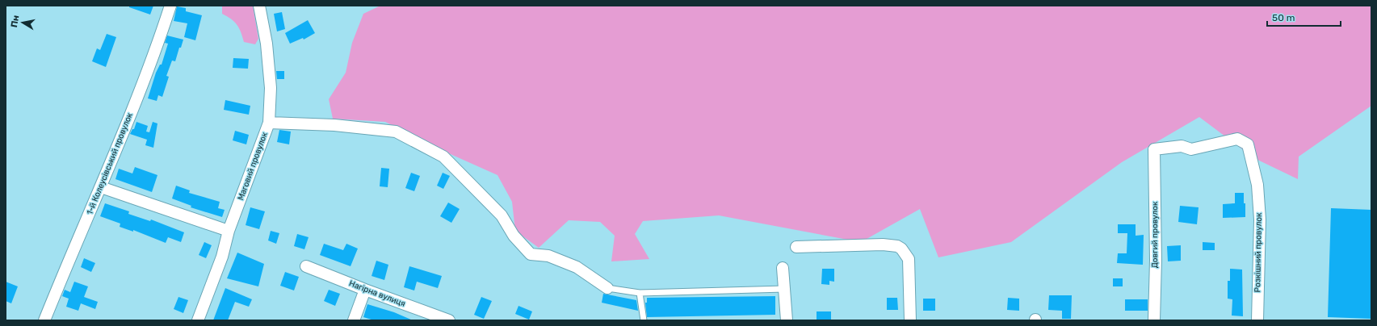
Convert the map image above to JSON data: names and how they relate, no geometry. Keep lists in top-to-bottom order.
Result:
{
  "streets": {
    "street": [
      "1-й Колеусівський провулок",
      "Маговий провулок",
      "Довгий провулок",
      "Розкішний провулок",
      "Нагірна вулиця"
    ]
  },
  "crossings": [
    ["Довгий провулок", "Розкішний провулок"]
  ],
  "scale_bar": "50 m",
  "north": "left"
}
